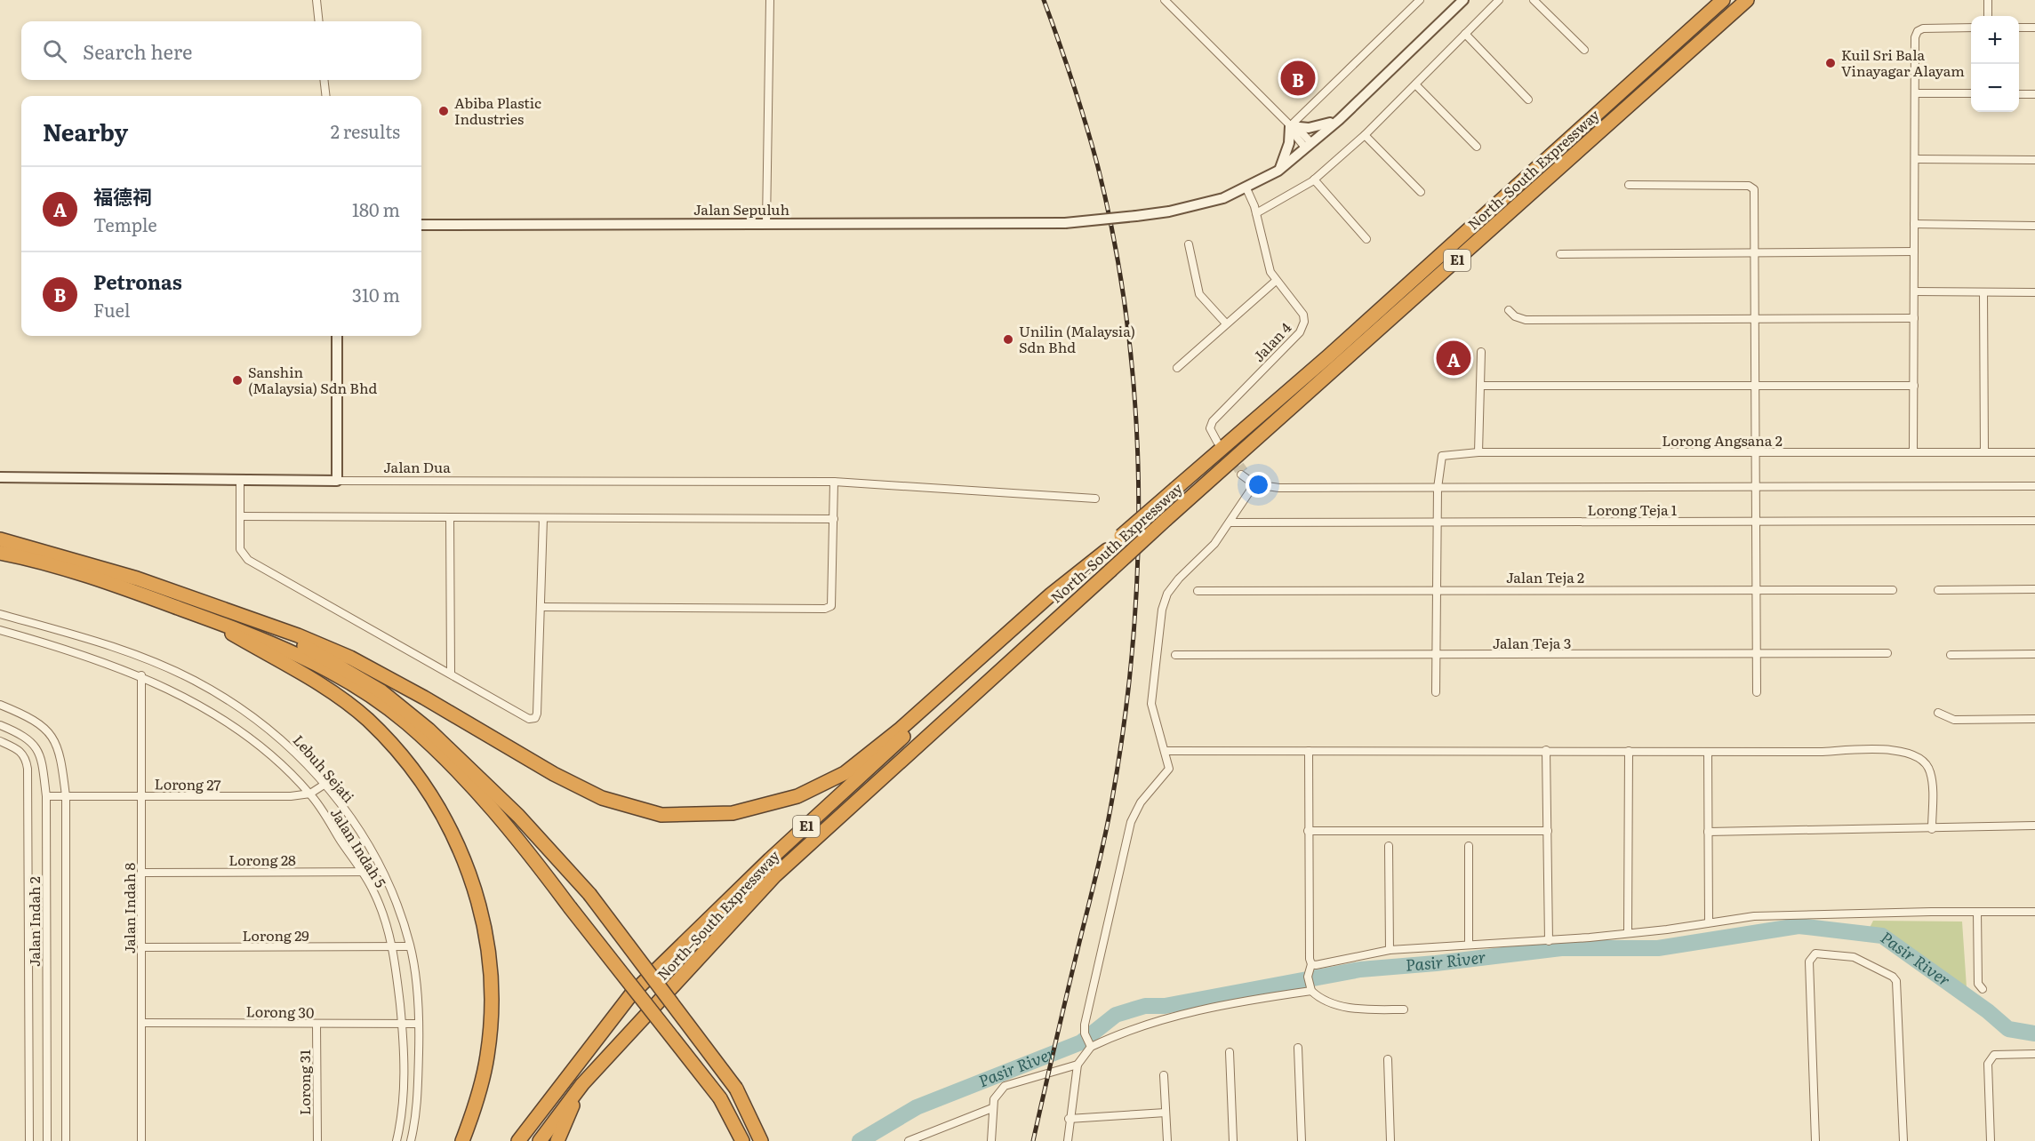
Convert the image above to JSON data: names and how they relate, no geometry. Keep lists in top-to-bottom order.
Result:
{
  "streets": {
    "highway": ["North–South Expressway", "E1"],
    "main road": ["Jalan Sepuluh", "Jalan Dua"],
    "street": [
      "Jalan 4",
      "Lorong Angsana 2",
      "Lorong Teja 1",
      "Jalan Teja 2",
      "Jalan Teja 3",
      "Lebuh Sejati",
      "Lorong 27",
      "Jalan Indah 5",
      "Lorong 28",
      "Jalan Indah 8",
      "Jalan Indah 2",
      "Lorong 29",
      "Lorong 30",
      "Lorong 31"
    ]
  },
  "crossings": [
    ["Jalan Sepuluh", "Jalan 4"],
    ["Lebuh Sejati", "Lorong 27"],
    ["Lebuh Sejati", "Lorong 28"],
    ["Lebuh Sejati", "Lorong 29"],
    ["Lebuh Sejati", "Lorong 30"],
    ["Lorong 27", "Jalan Indah 5"],
    ["Lorong 27", "Jalan Indah 8"],
    ["Lorong 27", "Jalan Indah 2"],
    ["Jalan Indah 5", "Lorong 28"],
    ["Jalan Indah 5", "Jalan Indah 8"],
    ["Jalan Indah 5", "Lorong 29"],
    ["Jalan Indah 5", "Lorong 30"],
    ["Lorong 28", "Jalan Indah 8"],
    ["Jalan Indah 8", "Lorong 29"],
    ["Jalan Indah 8", "Lorong 30"],
    ["Lorong 30", "Lorong 31"]
  ],
  "water": ["Pasir River"],
  "places": [
    "Kuil Sri Bala Vinayagar Alayam",
    "Abiba Plastic Industries",
    "Unilin (Malaysia) Sdn Bhd",
    "Sanshin (Malaysia) Sdn Bhd"
  ],
  "page": {
    "map_buttons": ["+", "−"],
    "search": "Search here",
    "pins": ["B", "A"],
    "heading": ["Nearby", "2 results"],
    "list": [
      {
        "mark": "A",
        "name": "福德祠",
        "note": "Temple",
        "value": "180 m"
      },
      {
        "mark": "B",
        "name": "Petronas",
        "note": "Fuel",
        "value": "310 m"
      }
    ]
  }
}
